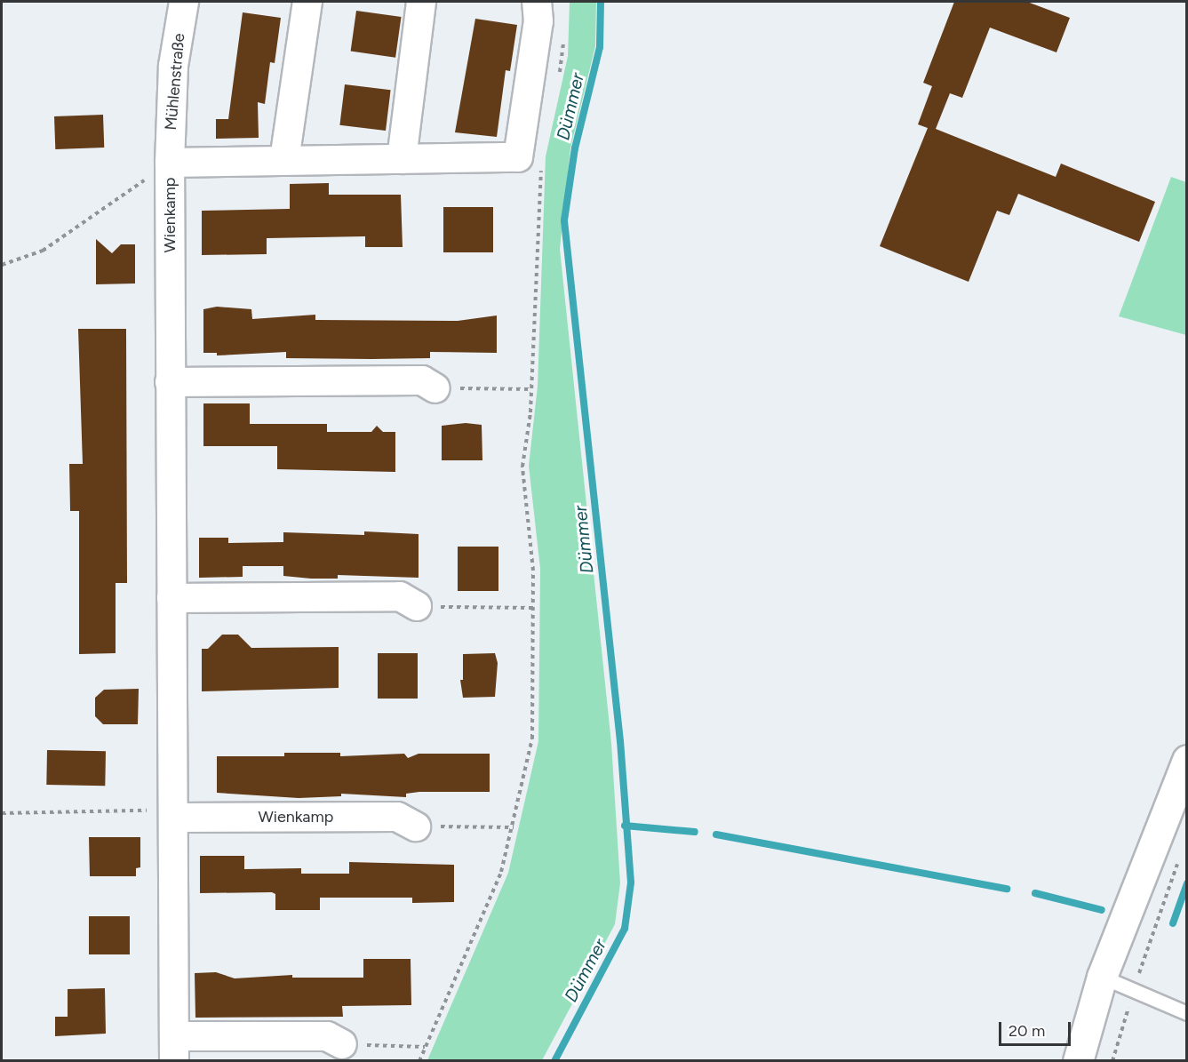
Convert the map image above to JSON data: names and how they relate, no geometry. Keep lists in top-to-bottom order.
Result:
{
  "streets": {
    "street": ["Mühlenstraße", "Wienkamp"]
  },
  "crossings": [
    ["Mühlenstraße", "Wienkamp"]
  ],
  "water": ["Dümmer"],
  "scale_bar": "20 m"
}
